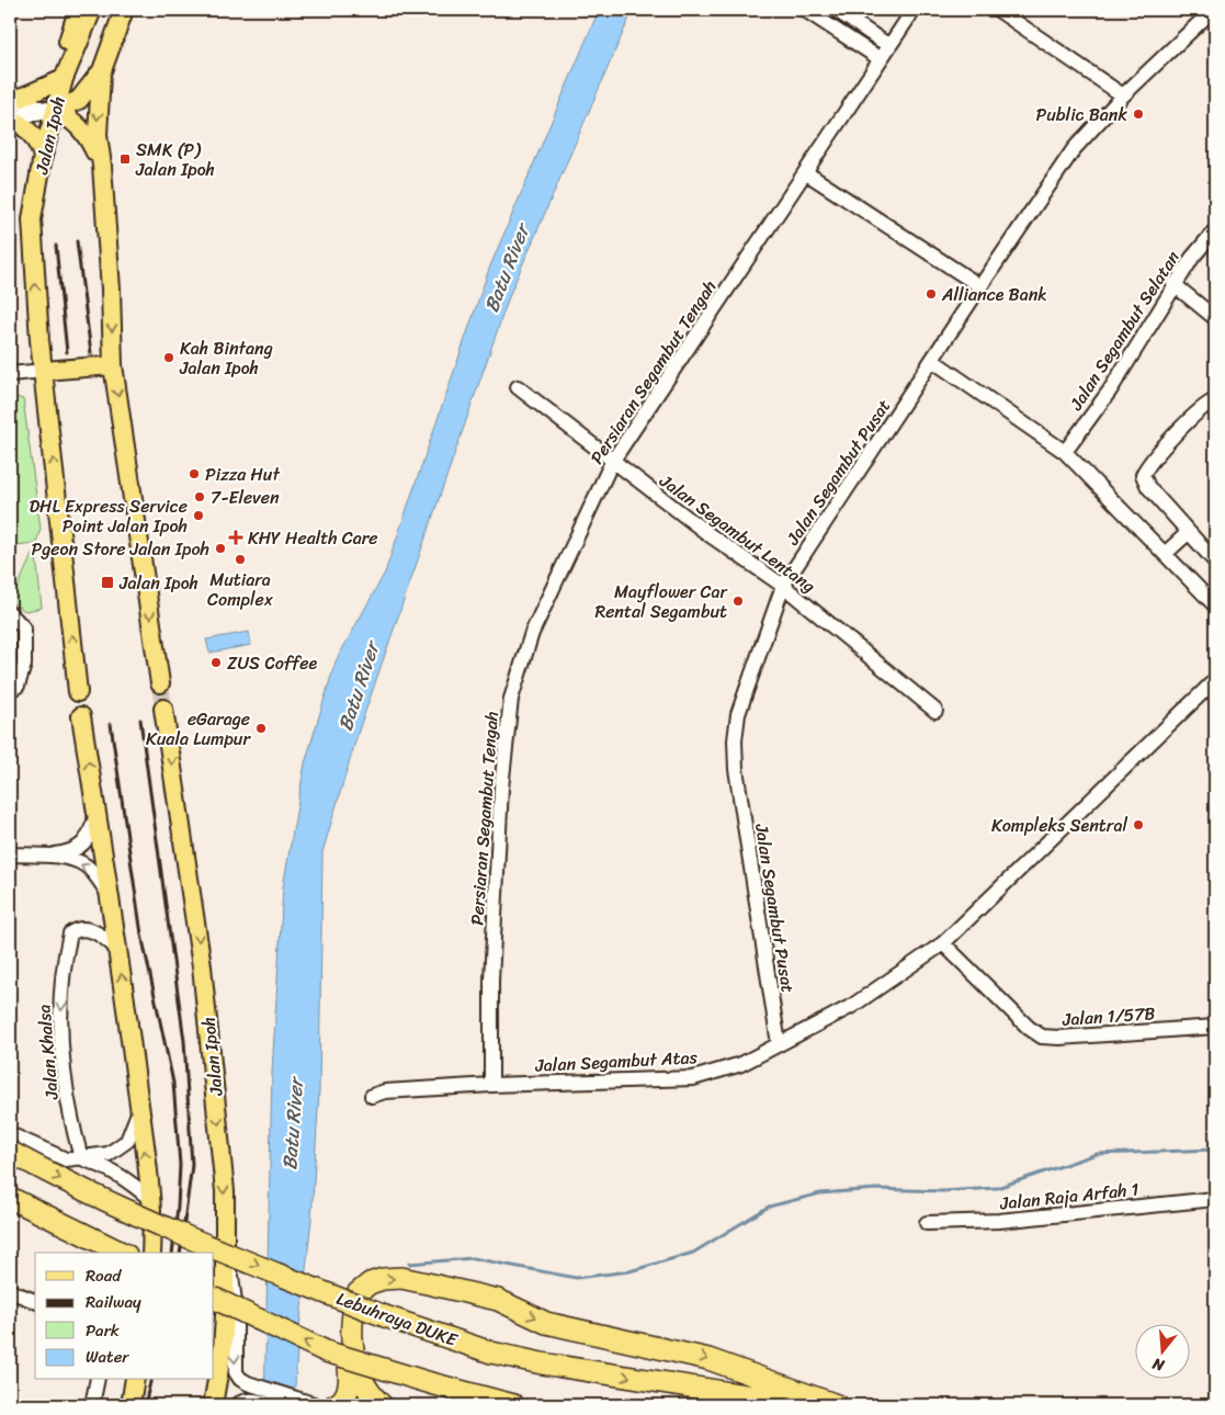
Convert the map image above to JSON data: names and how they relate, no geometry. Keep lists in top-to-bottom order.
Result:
{
  "streets": {
    "highway": ["Lebuhraya DUKE"],
    "main road": ["Jalan Ipoh"],
    "street": [
      "Jalan Segambut Selatan",
      "Persiaran Segambut Tengah",
      "Jalan Segambut Pusat",
      "Jalan Segambut Lentang",
      "Jalan 1/57B",
      "Jalan Khalsa",
      "Jalan Segambut Atas",
      "Jalan Raja Arfah 1"
    ]
  },
  "crossings": [
    ["Persiaran Segambut Tengah", "Jalan Segambut Lentang"],
    ["Persiaran Segambut Tengah", "Jalan Segambut Atas"],
    ["Jalan Segambut Pusat", "Jalan Segambut Lentang"],
    ["Jalan Segambut Pusat", "Jalan Segambut Atas"],
    ["Jalan 1/57B", "Jalan Segambut Atas"]
  ],
  "water": ["Batu River"],
  "places": {
    "other": [
      "Public Bank",
      "Alliance Bank",
      "Kah Bintang Jalan Ipoh",
      "Pizza Hut",
      "7-Eleven",
      "DHL Express Service Point Jalan Ipoh",
      "Pgeon Store Jalan Ipoh",
      "Mutiara Complex",
      "Mayflower Car Rental Segambut",
      "ZUS Coffee",
      "eGarage Kuala Lumpur",
      "Kompleks Sentral"
    ],
    "transit": ["SMK (P) Jalan Ipoh", "Jalan Ipoh"],
    "health": ["KHY Health Care"]
  },
  "legend": [
    "Road",
    "Railway",
    "Park",
    "Water"
  ],
  "north": "bottom"
}
